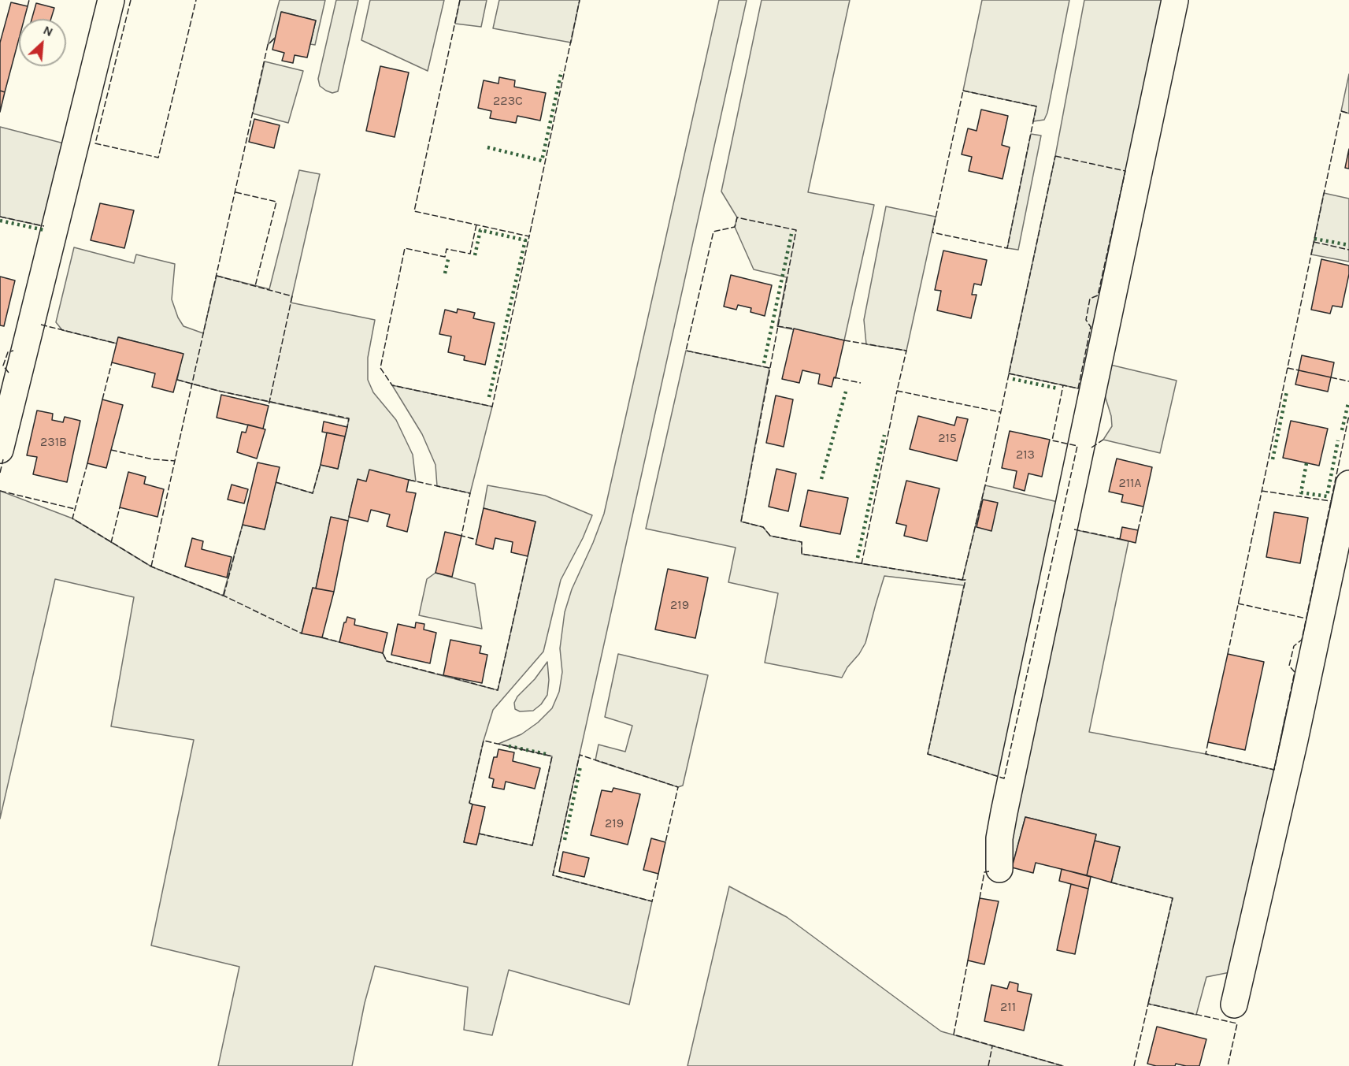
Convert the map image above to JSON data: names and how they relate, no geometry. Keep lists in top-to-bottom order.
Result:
{
  "house_numbers": [
    "223C",
    "215",
    "231B",
    "213",
    "211A",
    "219",
    "219",
    "211"
  ],
  "north": "top right"
}
